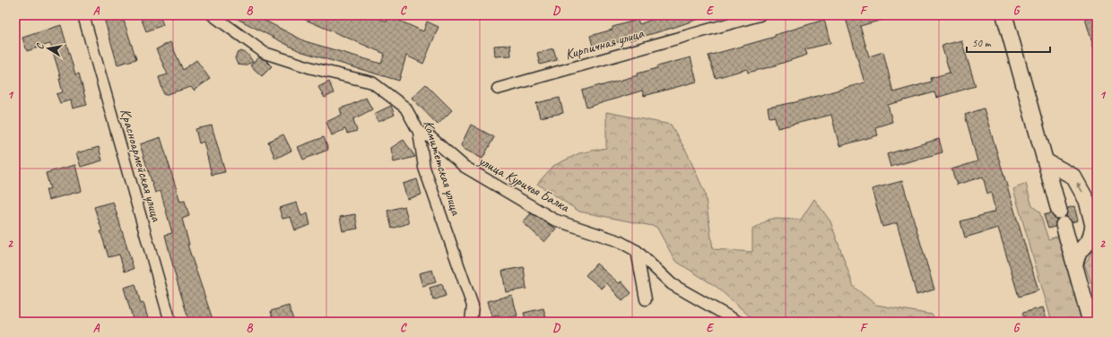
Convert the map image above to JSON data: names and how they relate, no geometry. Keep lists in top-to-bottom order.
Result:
{
  "streets": {
    "street": [
      "Кирпичная улица",
      "Красноармейская улица",
      "Комитетская улица",
      "улица Куричья Балка"
    ]
  },
  "crossings": [
    ["Комитетская улица", "улица Куричья Балка"]
  ],
  "scale_bar": "50 m",
  "north": "left",
  "grid": {
    "columns": [
      "A",
      "B",
      "C",
      "D",
      "E",
      "F",
      "G"
    ],
    "rows": ["1", "2"]
  }
}
